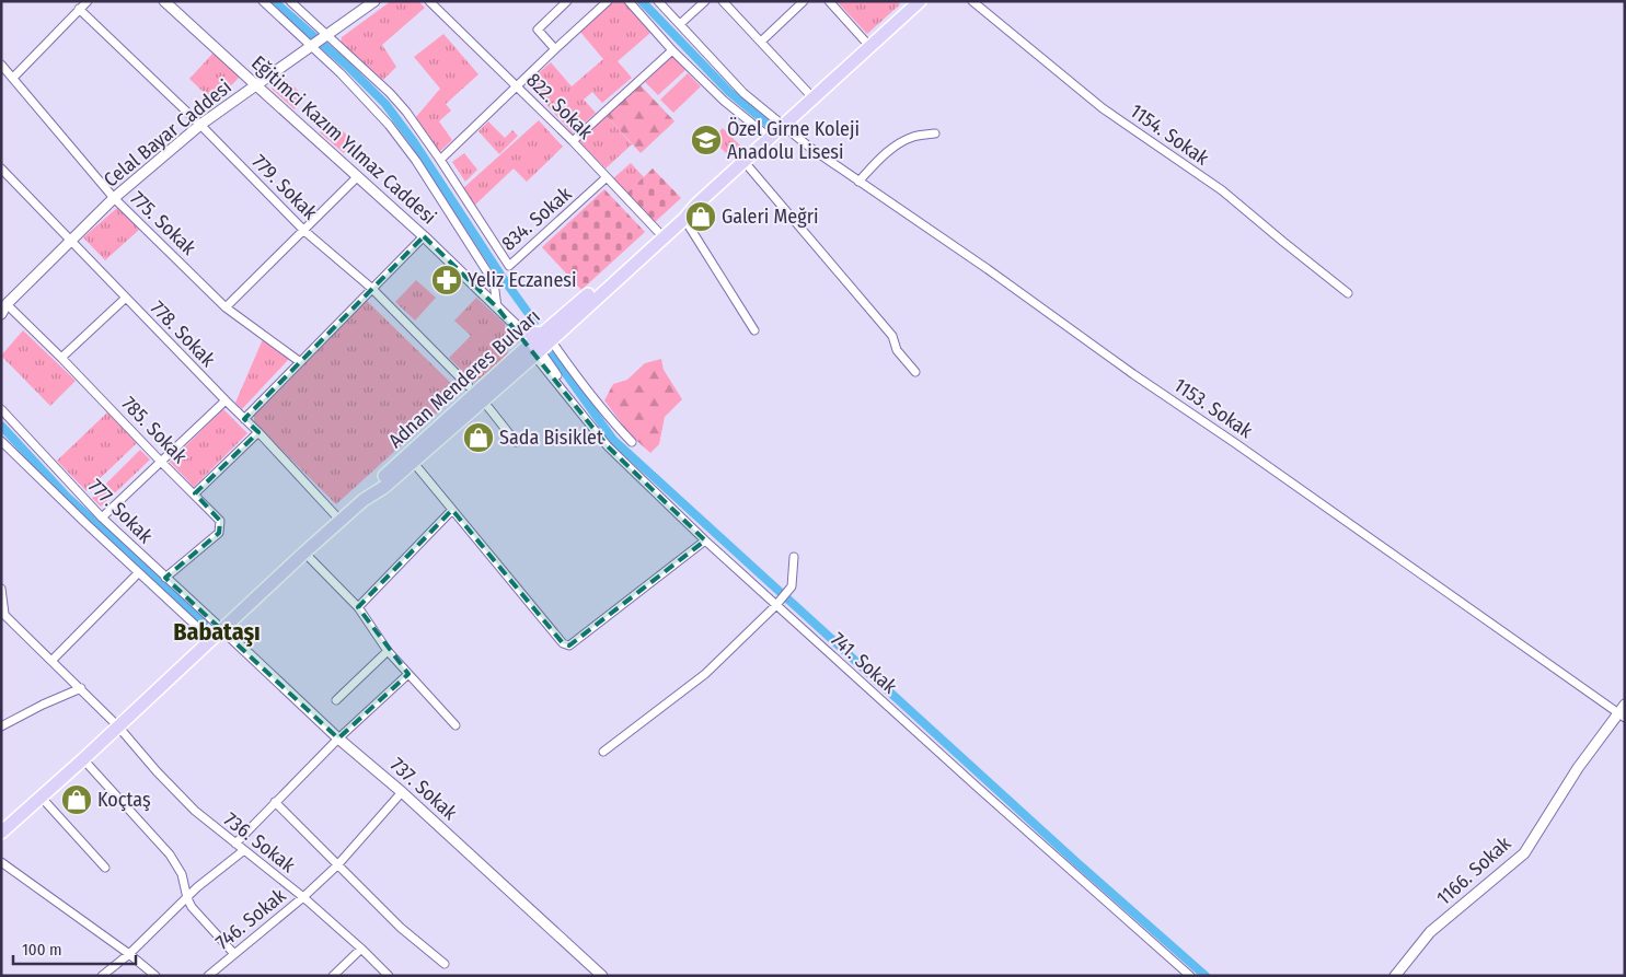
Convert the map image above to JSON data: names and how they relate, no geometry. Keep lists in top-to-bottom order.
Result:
{
  "streets": {
    "main road": ["Adnan Menderes Bulvarı"],
    "street": [
      "822. Sokak",
      "Celal Bayar Caddesi",
      "1154. Sokak",
      "Eğitimci Kazım Yılmaz Caddesi",
      "779. Sokak",
      "834. Sokak",
      "775. Sokak",
      "778. Sokak",
      "1153. Sokak",
      "785. Sokak",
      "777. Sokak",
      "741. Sokak",
      "737. Sokak",
      "736. Sokak",
      "1166. Sokak",
      "746. Sokak"
    ]
  },
  "crossings": [
    ["822. Sokak", "834. Sokak"],
    ["822. Sokak", "Adnan Menderes Bulvarı"],
    ["Celal Bayar Caddesi", "Eğitimci Kazım Yılmaz Caddesi"],
    ["Celal Bayar Caddesi", "779. Sokak"],
    ["Celal Bayar Caddesi", "775. Sokak"],
    ["Celal Bayar Caddesi", "778. Sokak"],
    ["Celal Bayar Caddesi", "785. Sokak"],
    ["Eğitimci Kazım Yılmaz Caddesi", "Adnan Menderes Bulvarı"],
    ["Eğitimci Kazım Yılmaz Caddesi", "741. Sokak"],
    ["778. Sokak", "Adnan Menderes Bulvarı"],
    ["Adnan Menderes Bulvarı", "1153. Sokak"],
    ["Adnan Menderes Bulvarı", "777. Sokak"],
    ["Adnan Menderes Bulvarı", "741. Sokak"],
    ["Adnan Menderes Bulvarı", "737. Sokak"],
    ["Adnan Menderes Bulvarı", "736. Sokak"],
    ["1153. Sokak", "1166. Sokak"],
    ["785. Sokak", "777. Sokak"],
    ["777. Sokak", "737. Sokak"],
    ["737. Sokak", "746. Sokak"],
    ["736. Sokak", "746. Sokak"]
  ],
  "districts": ["Babataşı"],
  "places": {
    "school or university": ["Özel Girne Koleji Anadolu Lisesi"],
    "shop": ["Galeri Meğri", "Sada Bisiklet", "Koçtaş"],
    "pharmacy": ["Yeliz Eczanesi"]
  },
  "scale_bar": "100 m"
}
